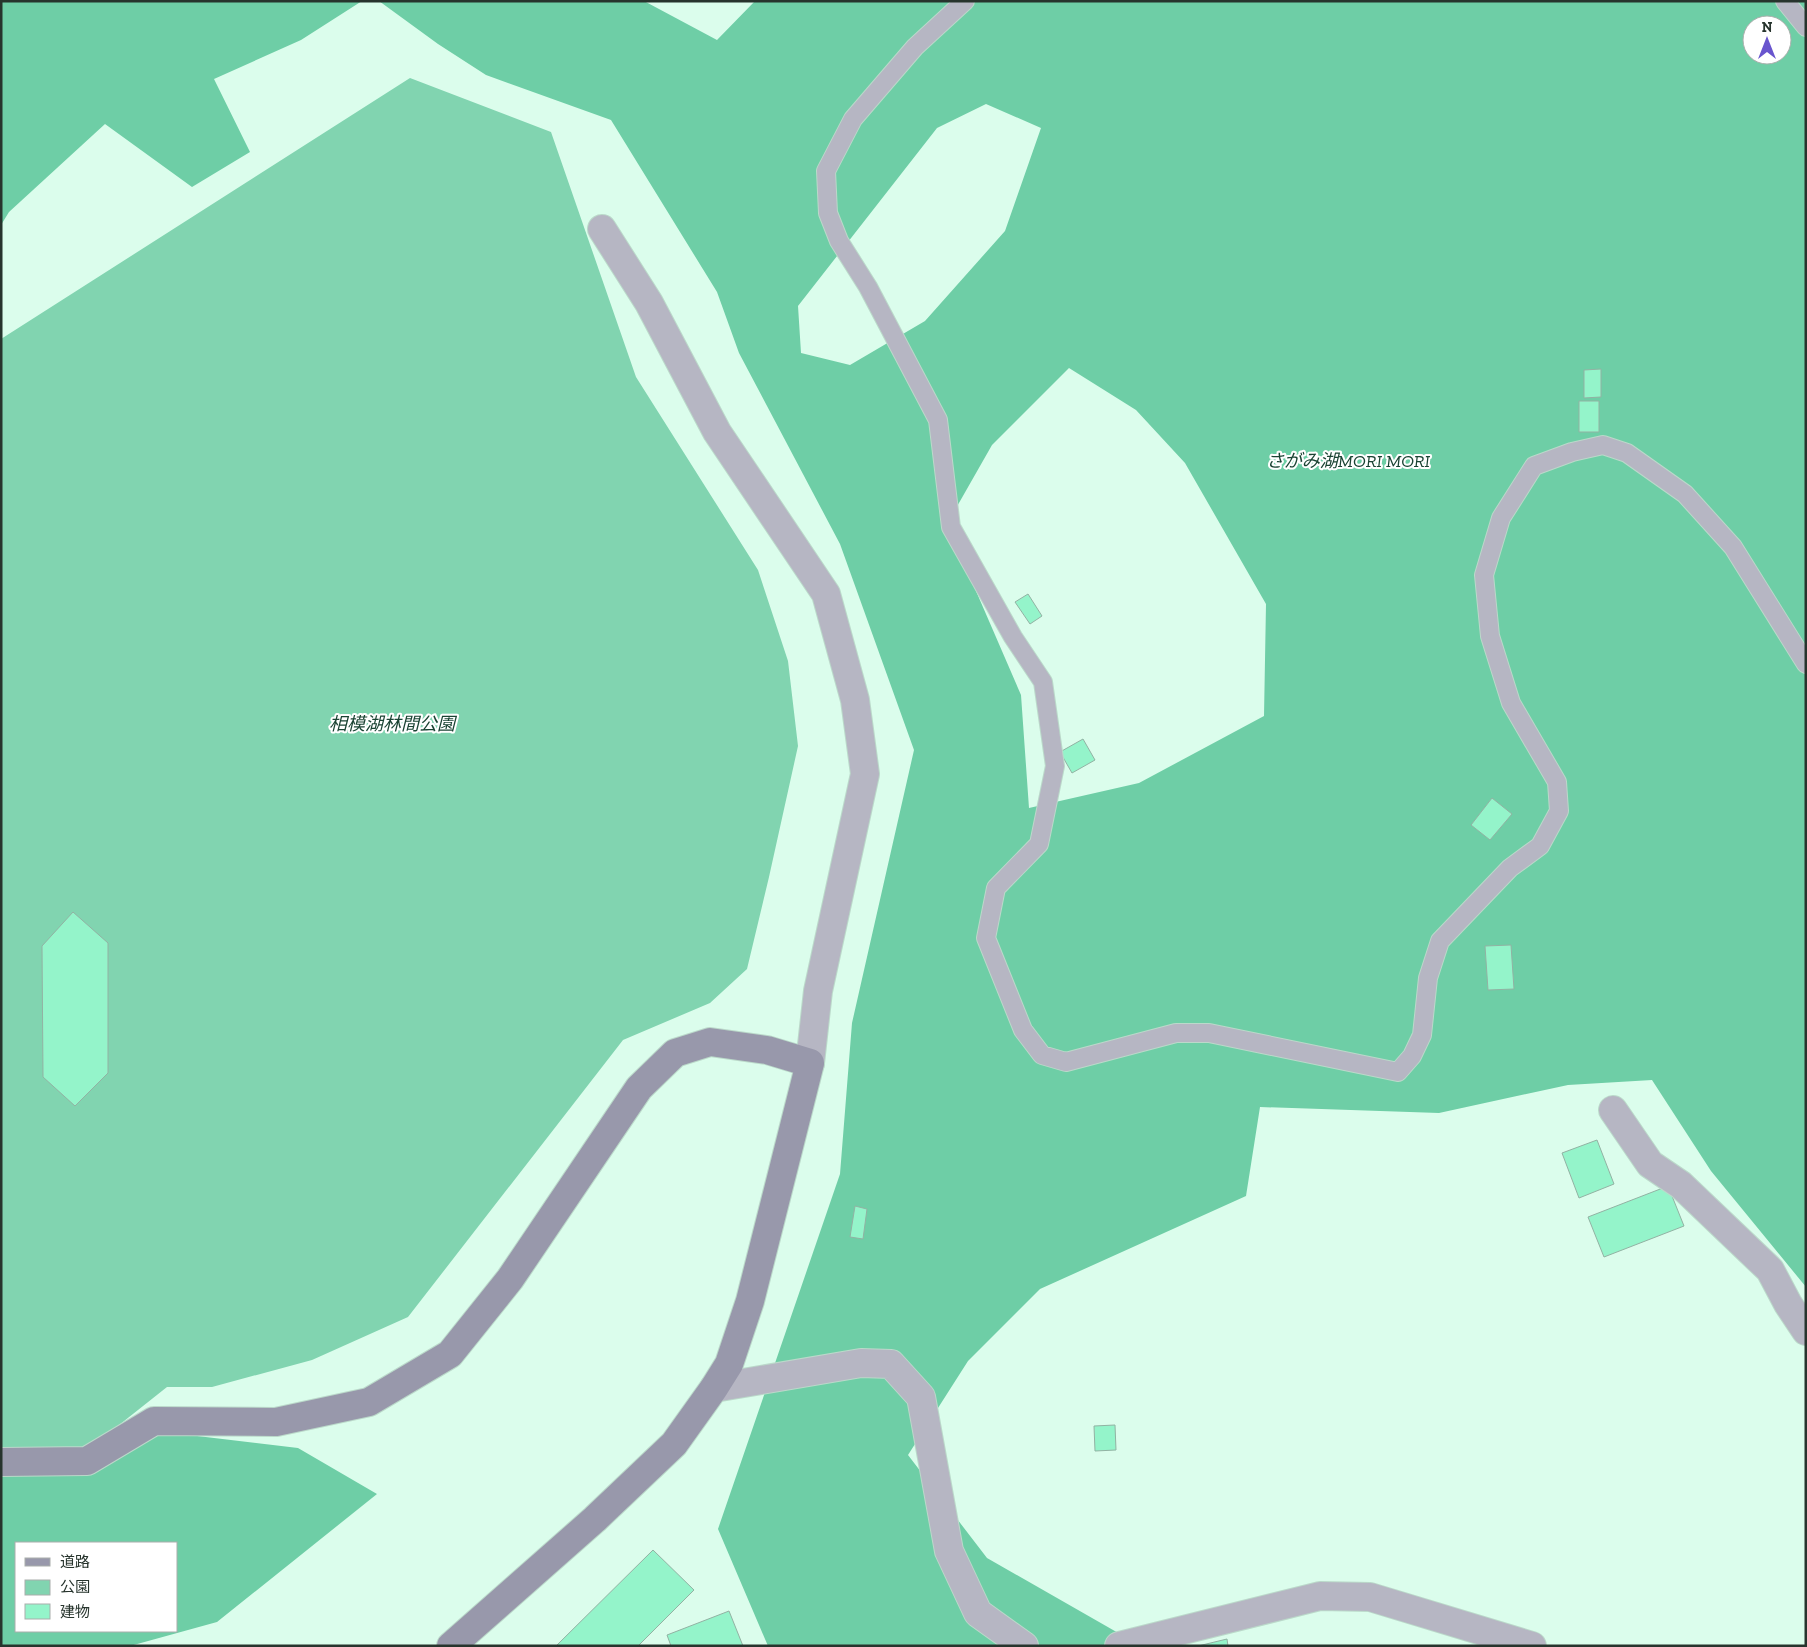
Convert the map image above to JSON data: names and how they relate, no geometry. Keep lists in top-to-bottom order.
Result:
{
  "parks": ["さがみ湖MORI MORI", "相模湖林間公園"],
  "legend": ["道路", "公園", "建物"],
  "north": "top"
}
